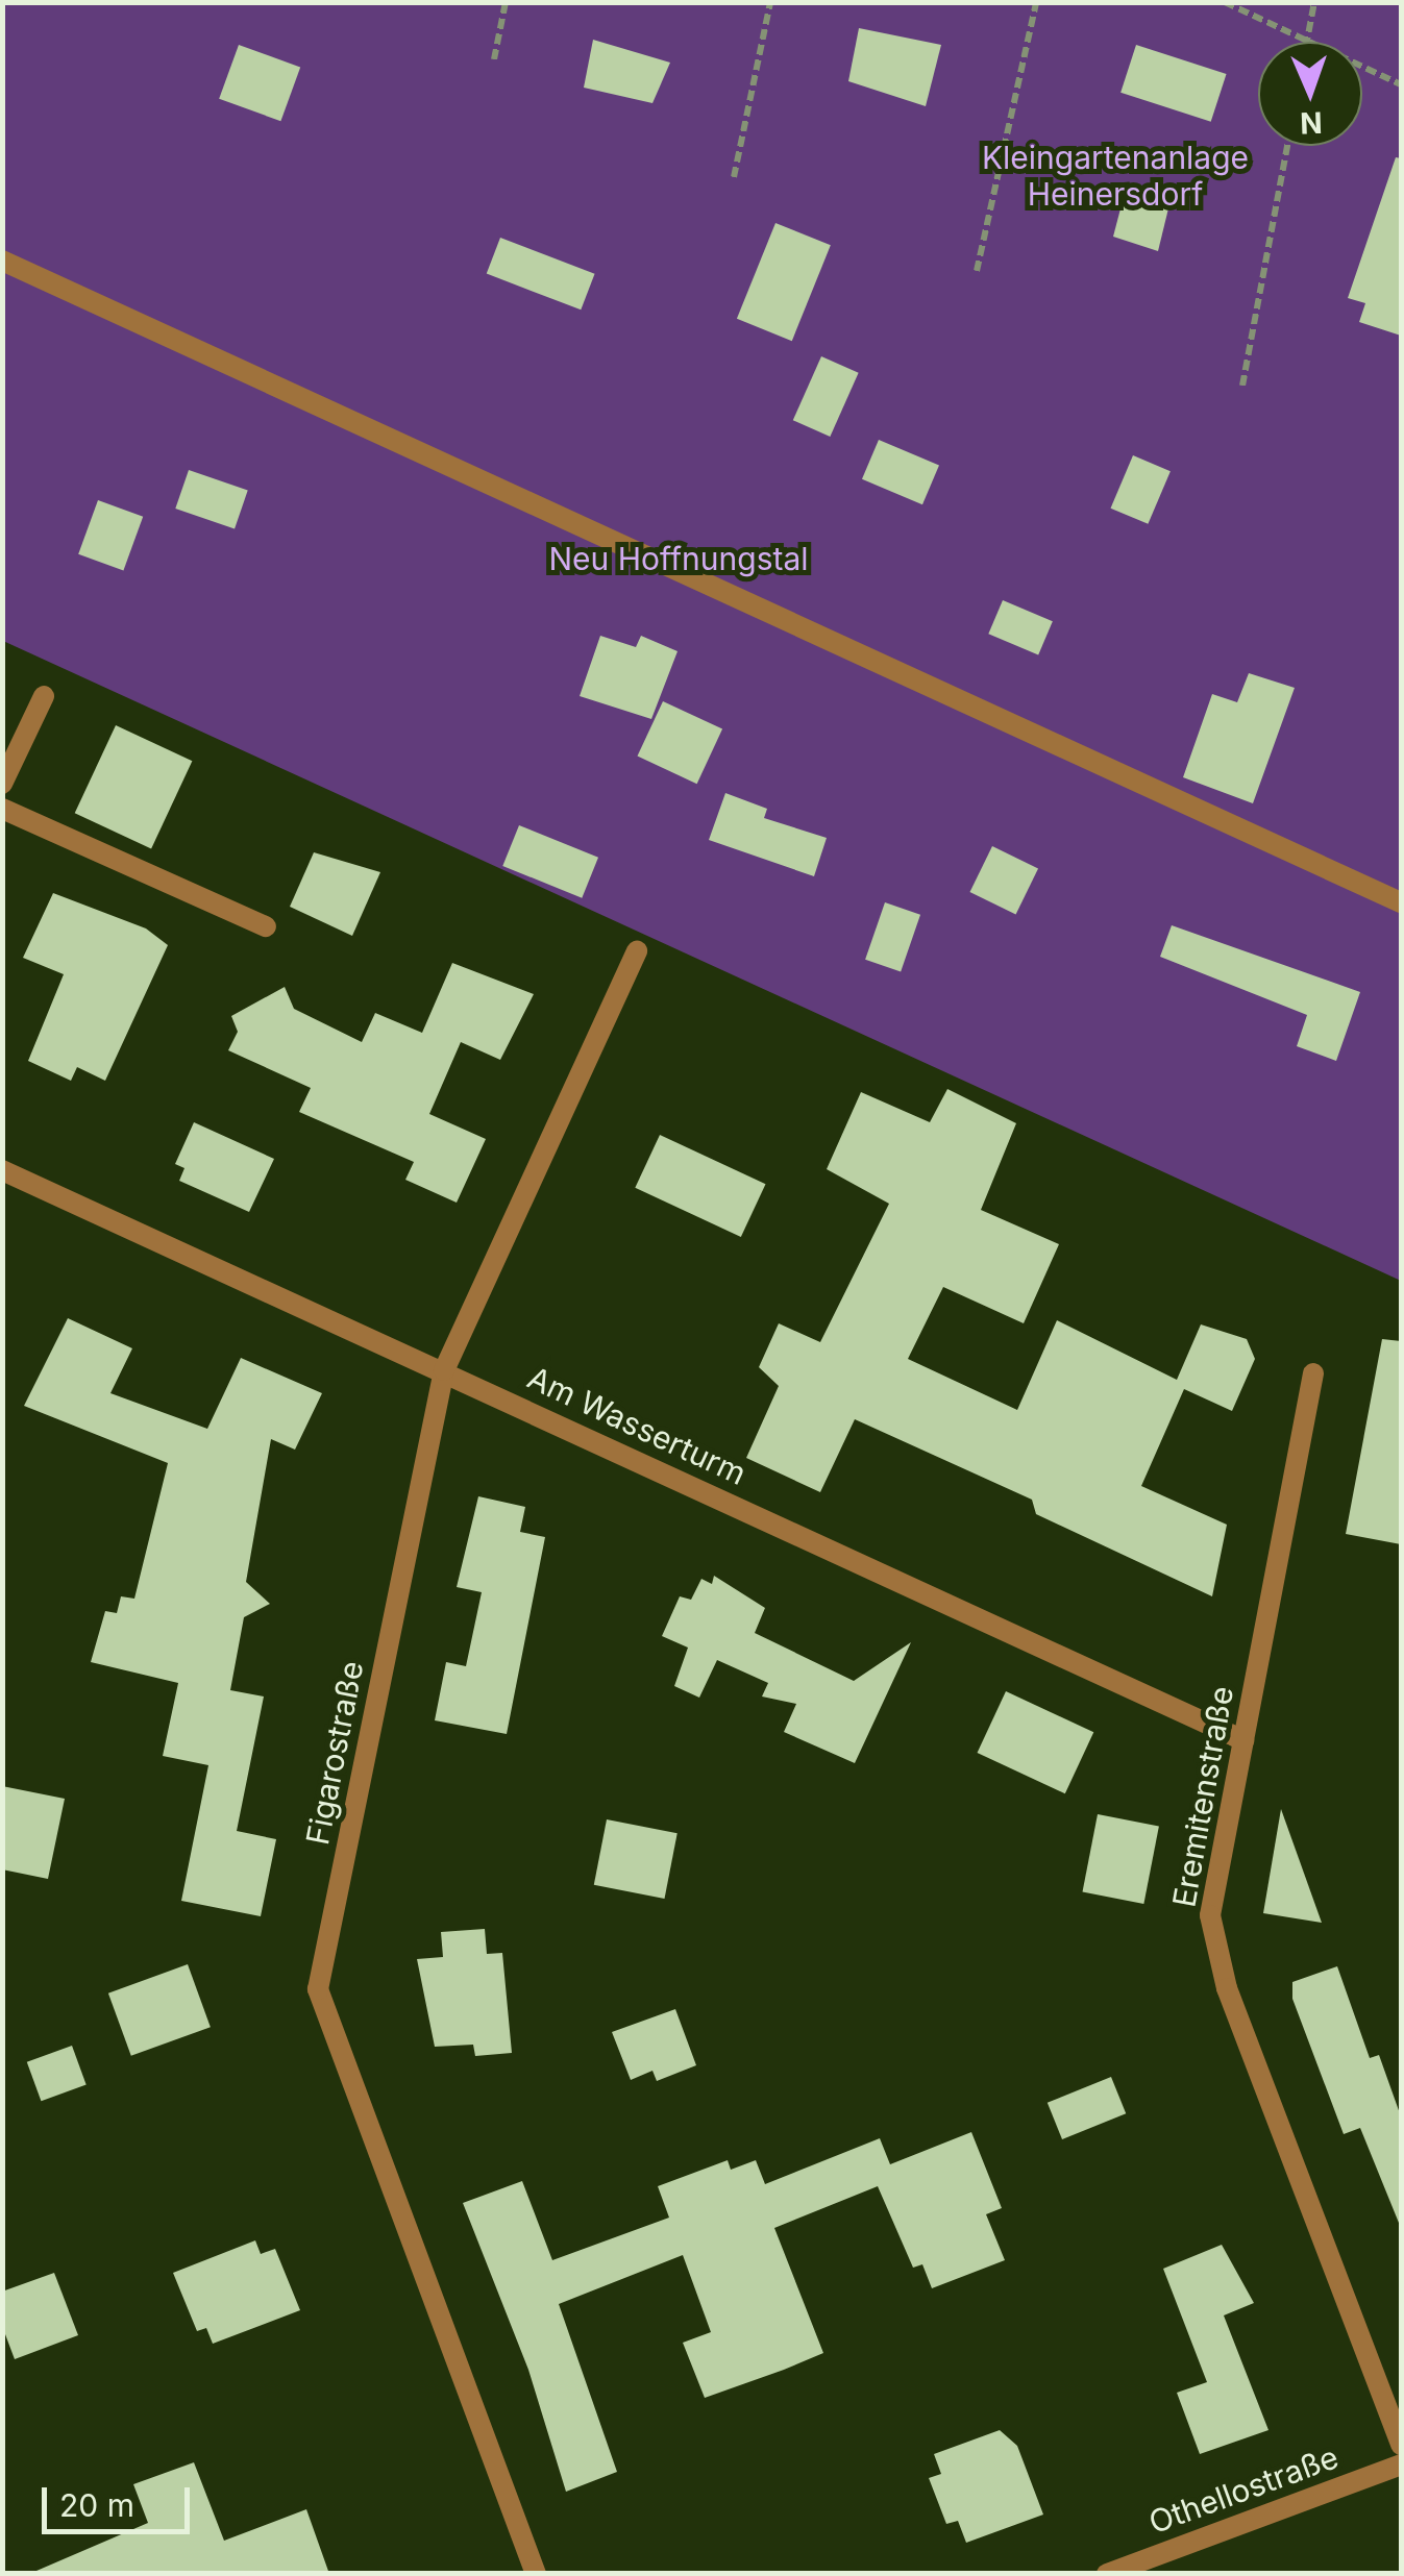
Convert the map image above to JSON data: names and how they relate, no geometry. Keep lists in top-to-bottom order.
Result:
{
  "streets": {
    "street": [
      "Am Wasserturm",
      "Figarostraße",
      "Eremitenstraße",
      "Othellostraße"
    ]
  },
  "crossings": [
    ["Am Wasserturm", "Figarostraße"],
    ["Am Wasserturm", "Eremitenstraße"]
  ],
  "parks": ["Kleingartenanlage Heinersdorf", "Neu Hoffnungstal"],
  "scale_bar": "20 m",
  "north": "bottom"
}
